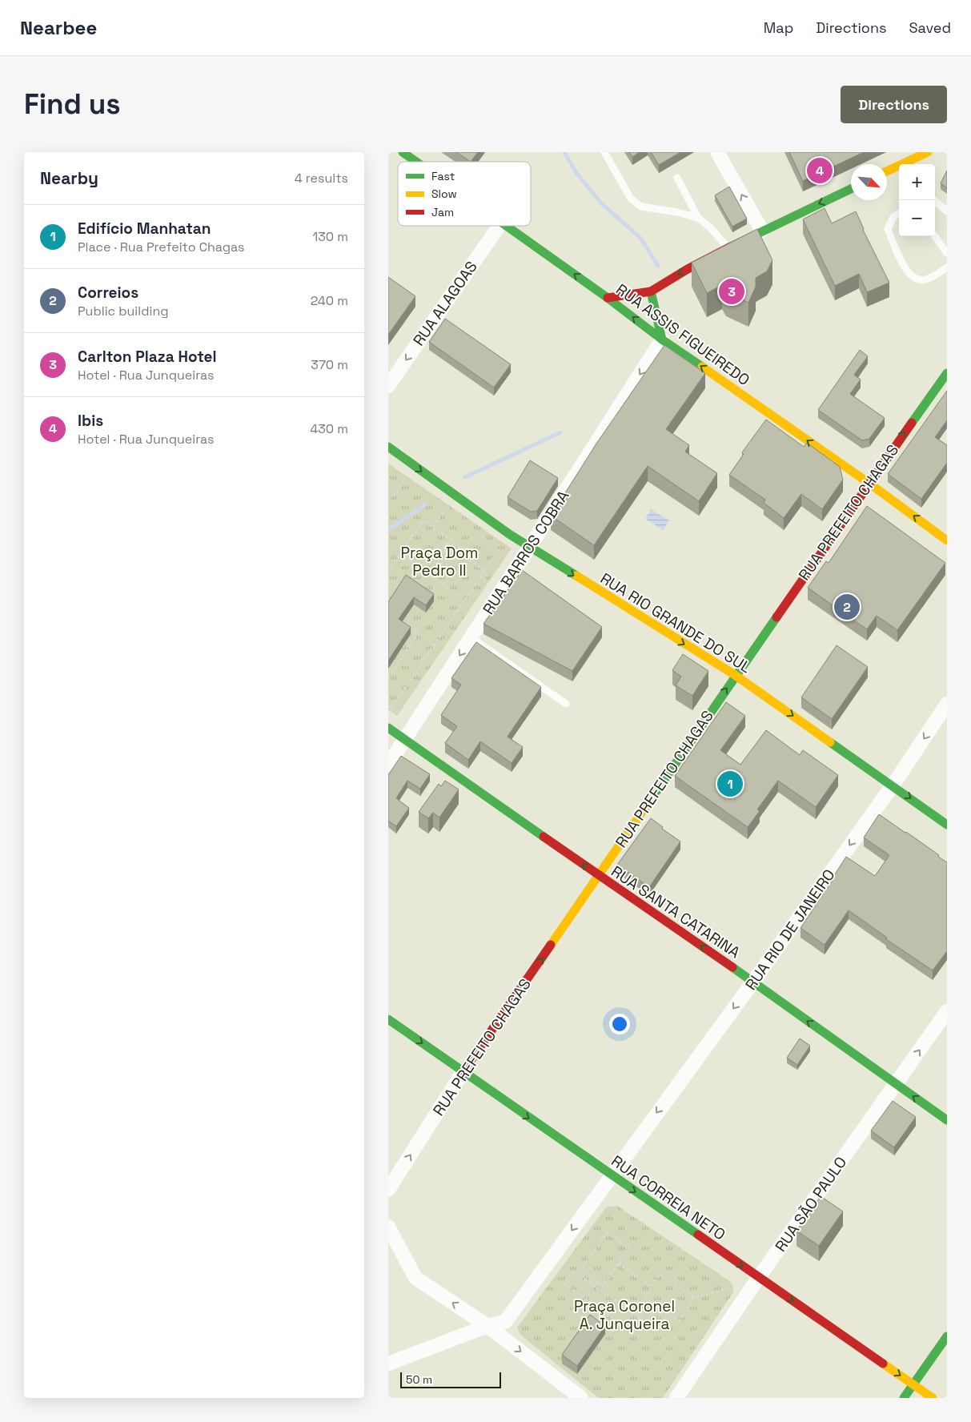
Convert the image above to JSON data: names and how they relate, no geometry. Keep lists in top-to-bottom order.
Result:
{
  "streets": {
    "street": [
      "RUA ALAGOAS",
      "RUA ASSIS FIGUEIREDO",
      "RUA PREFEITO CHAGAS",
      "RUA BARROS COBRA",
      "RUA RIO GRANDE DO SUL",
      "RUA SANTA CATARINA",
      "RUA RIO DE JANEIRO",
      "RUA CORREIA NETO",
      "RUA SÃO PAULO"
    ]
  },
  "crossings": [
    ["RUA ASSIS FIGUEIREDO", "RUA PREFEITO CHAGAS"],
    ["RUA ASSIS FIGUEIREDO", "RUA BARROS COBRA"],
    ["RUA PREFEITO CHAGAS", "RUA RIO GRANDE DO SUL"],
    ["RUA PREFEITO CHAGAS", "RUA SANTA CATARINA"],
    ["RUA PREFEITO CHAGAS", "RUA CORREIA NETO"],
    ["RUA BARROS COBRA", "RUA RIO GRANDE DO SUL"],
    ["RUA BARROS COBRA", "RUA SANTA CATARINA"],
    ["RUA RIO GRANDE DO SUL", "RUA RIO DE JANEIRO"],
    ["RUA SANTA CATARINA", "RUA RIO DE JANEIRO"],
    ["RUA SANTA CATARINA", "RUA SÃO PAULO"],
    ["RUA CORREIA NETO", "RUA SÃO PAULO"]
  ],
  "one_way": [
    "RUA ALAGOAS",
    "RUA ASSIS FIGUEIREDO",
    "RUA PREFEITO CHAGAS",
    "RUA BARROS COBRA",
    "RUA RIO GRANDE DO SUL",
    "RUA SANTA CATARINA",
    "RUA RIO DE JANEIRO",
    "RUA CORREIA NETO"
  ],
  "parks": ["Praça Dom Pedro II", "Praça Coronel A. Junqueira"],
  "legend": ["Fast", "Slow", "Jam"],
  "scale_bar": "50 m",
  "north": "bottom right",
  "page": {
    "header": "Nearbee",
    "nav": ["Map", "Directions", "Saved"],
    "buttons": "Directions",
    "title": "Find us",
    "heading": ["Nearby", "4 results"],
    "pins": [
      "4",
      "3",
      "2",
      "1"
    ],
    "map_buttons": ["+", "−"],
    "list": [
      {
        "mark": "1",
        "name": "Edifício Manhatan",
        "note": "Place · Rua Prefeito Chagas",
        "value": "130 m"
      },
      {
        "mark": "2",
        "name": "Correios",
        "note": "Public building",
        "value": "240 m"
      },
      {
        "mark": "3",
        "name": "Carlton Plaza Hotel",
        "note": "Hotel · Rua Junqueiras",
        "value": "370 m"
      },
      {
        "mark": "4",
        "name": "Ibis",
        "note": "Hotel · Rua Junqueiras",
        "value": "430 m"
      }
    ],
    "scale": "50 m"
  }
}
